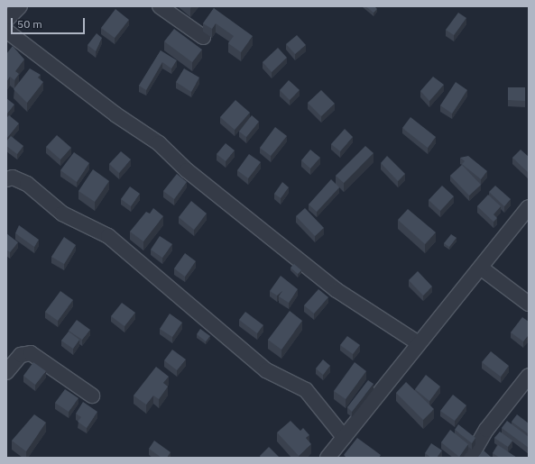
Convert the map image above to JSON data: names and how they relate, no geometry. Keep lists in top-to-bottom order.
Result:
{
  "scale_bar": "50 m"
}
